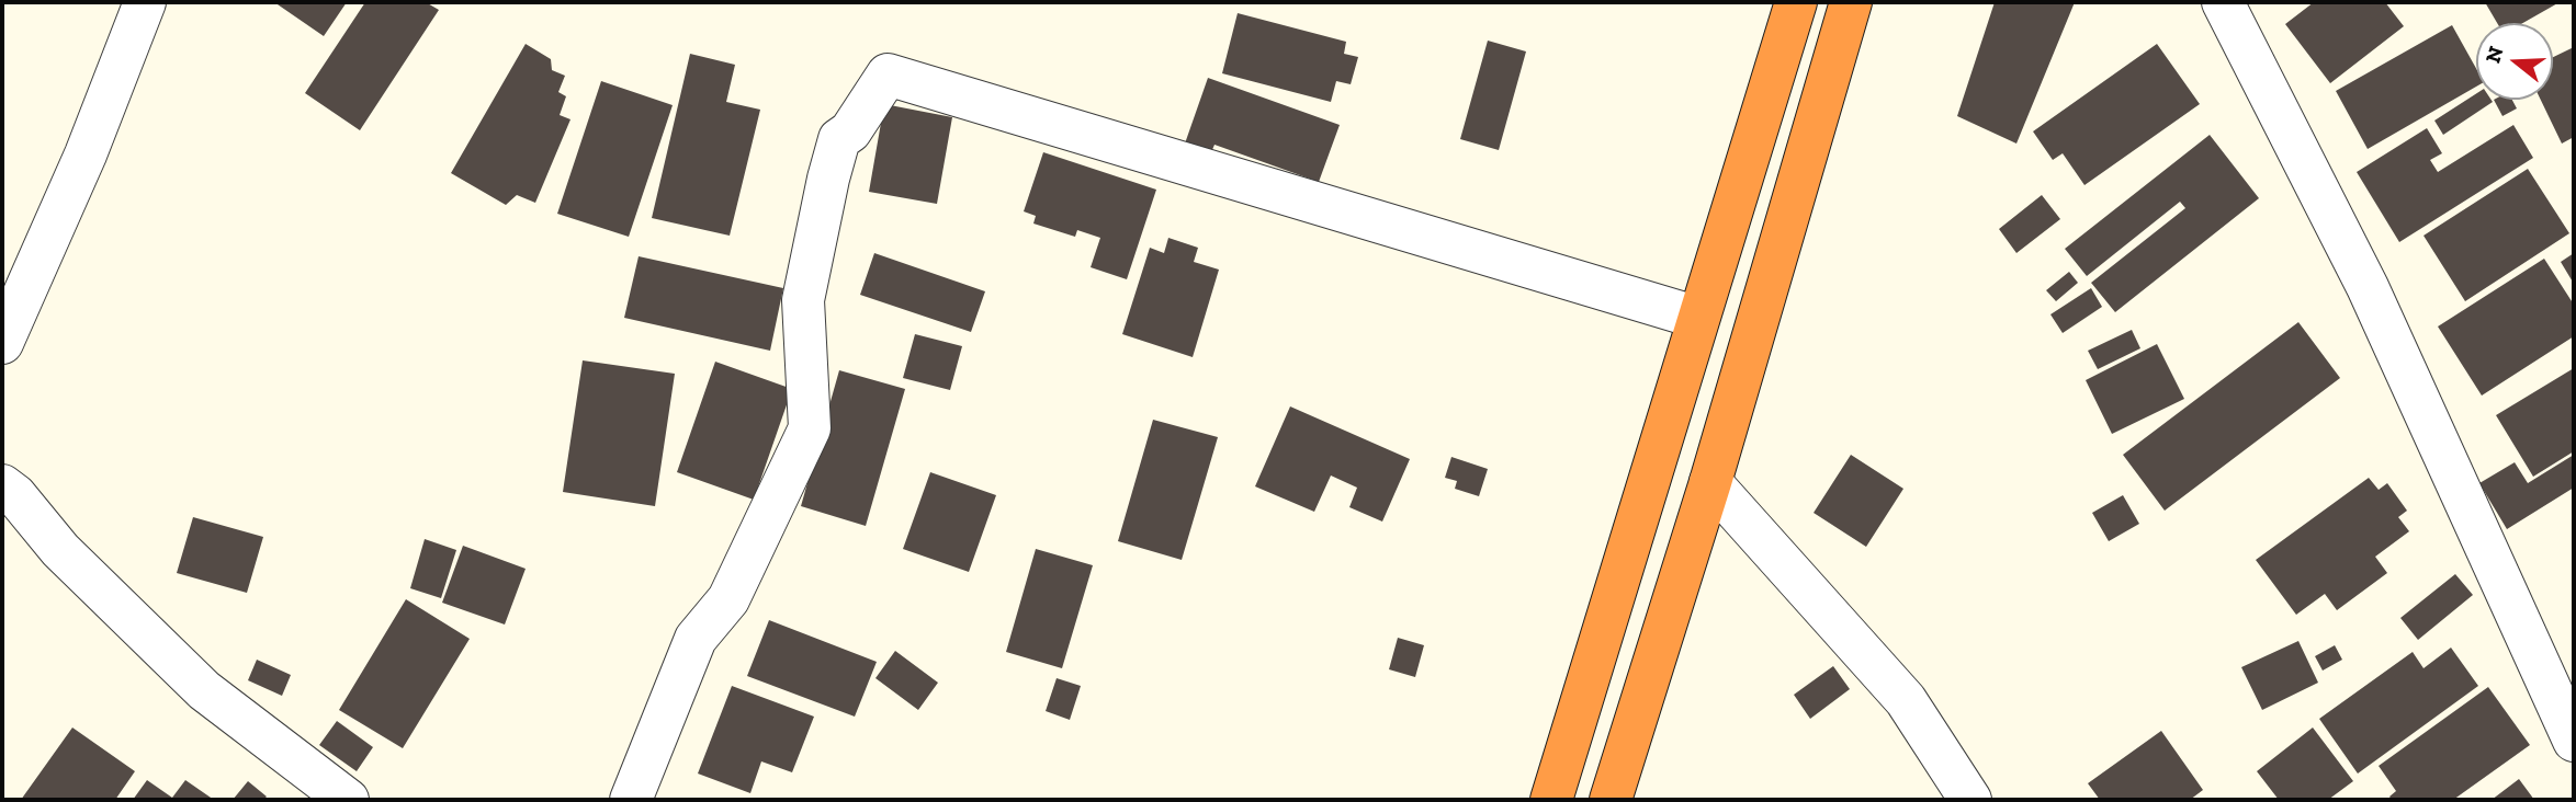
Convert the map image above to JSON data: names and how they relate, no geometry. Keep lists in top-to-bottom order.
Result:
{
  "north": "left"
}
